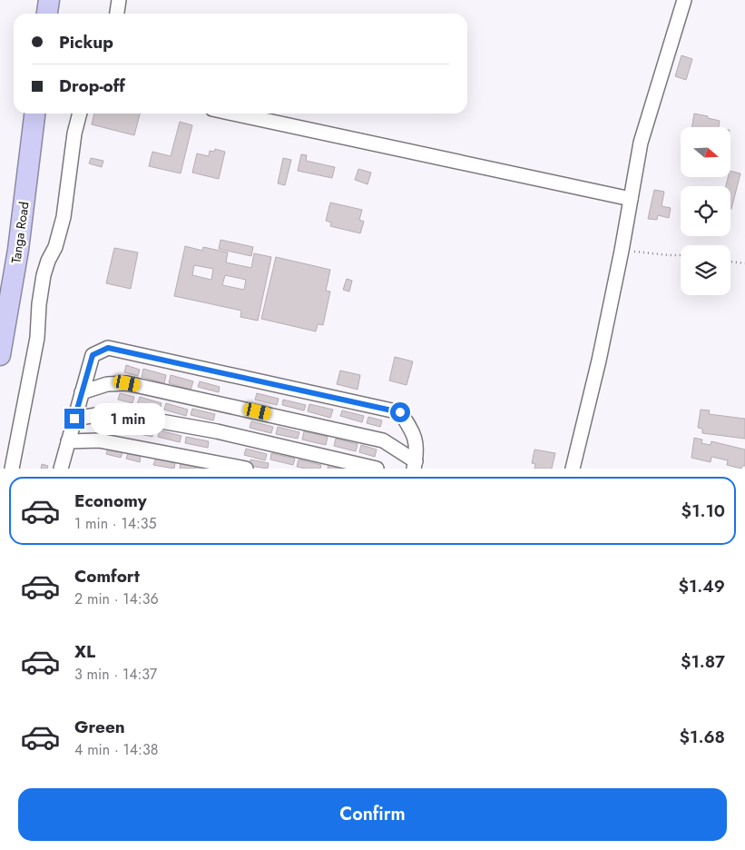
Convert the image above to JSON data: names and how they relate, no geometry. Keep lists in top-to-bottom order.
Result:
{
  "streets": {
    "highway": ["Tanga Road"]
  },
  "north": "right",
  "page": {
    "banner": ["Pickup", "Drop-off"],
    "bubble": "1 min",
    "list": [
      {
        "name": "Economy",
        "note": "1 min · 14:35",
        "value": "$1.10"
      },
      {
        "name": "Comfort",
        "note": "2 min · 14:36",
        "value": "$1.49"
      },
      {
        "name": "XL",
        "note": "3 min · 14:37",
        "value": "$1.87"
      },
      {
        "name": "Green",
        "note": "4 min · 14:38",
        "value": "$1.68"
      }
    ],
    "buttons": "Confirm"
  }
}
